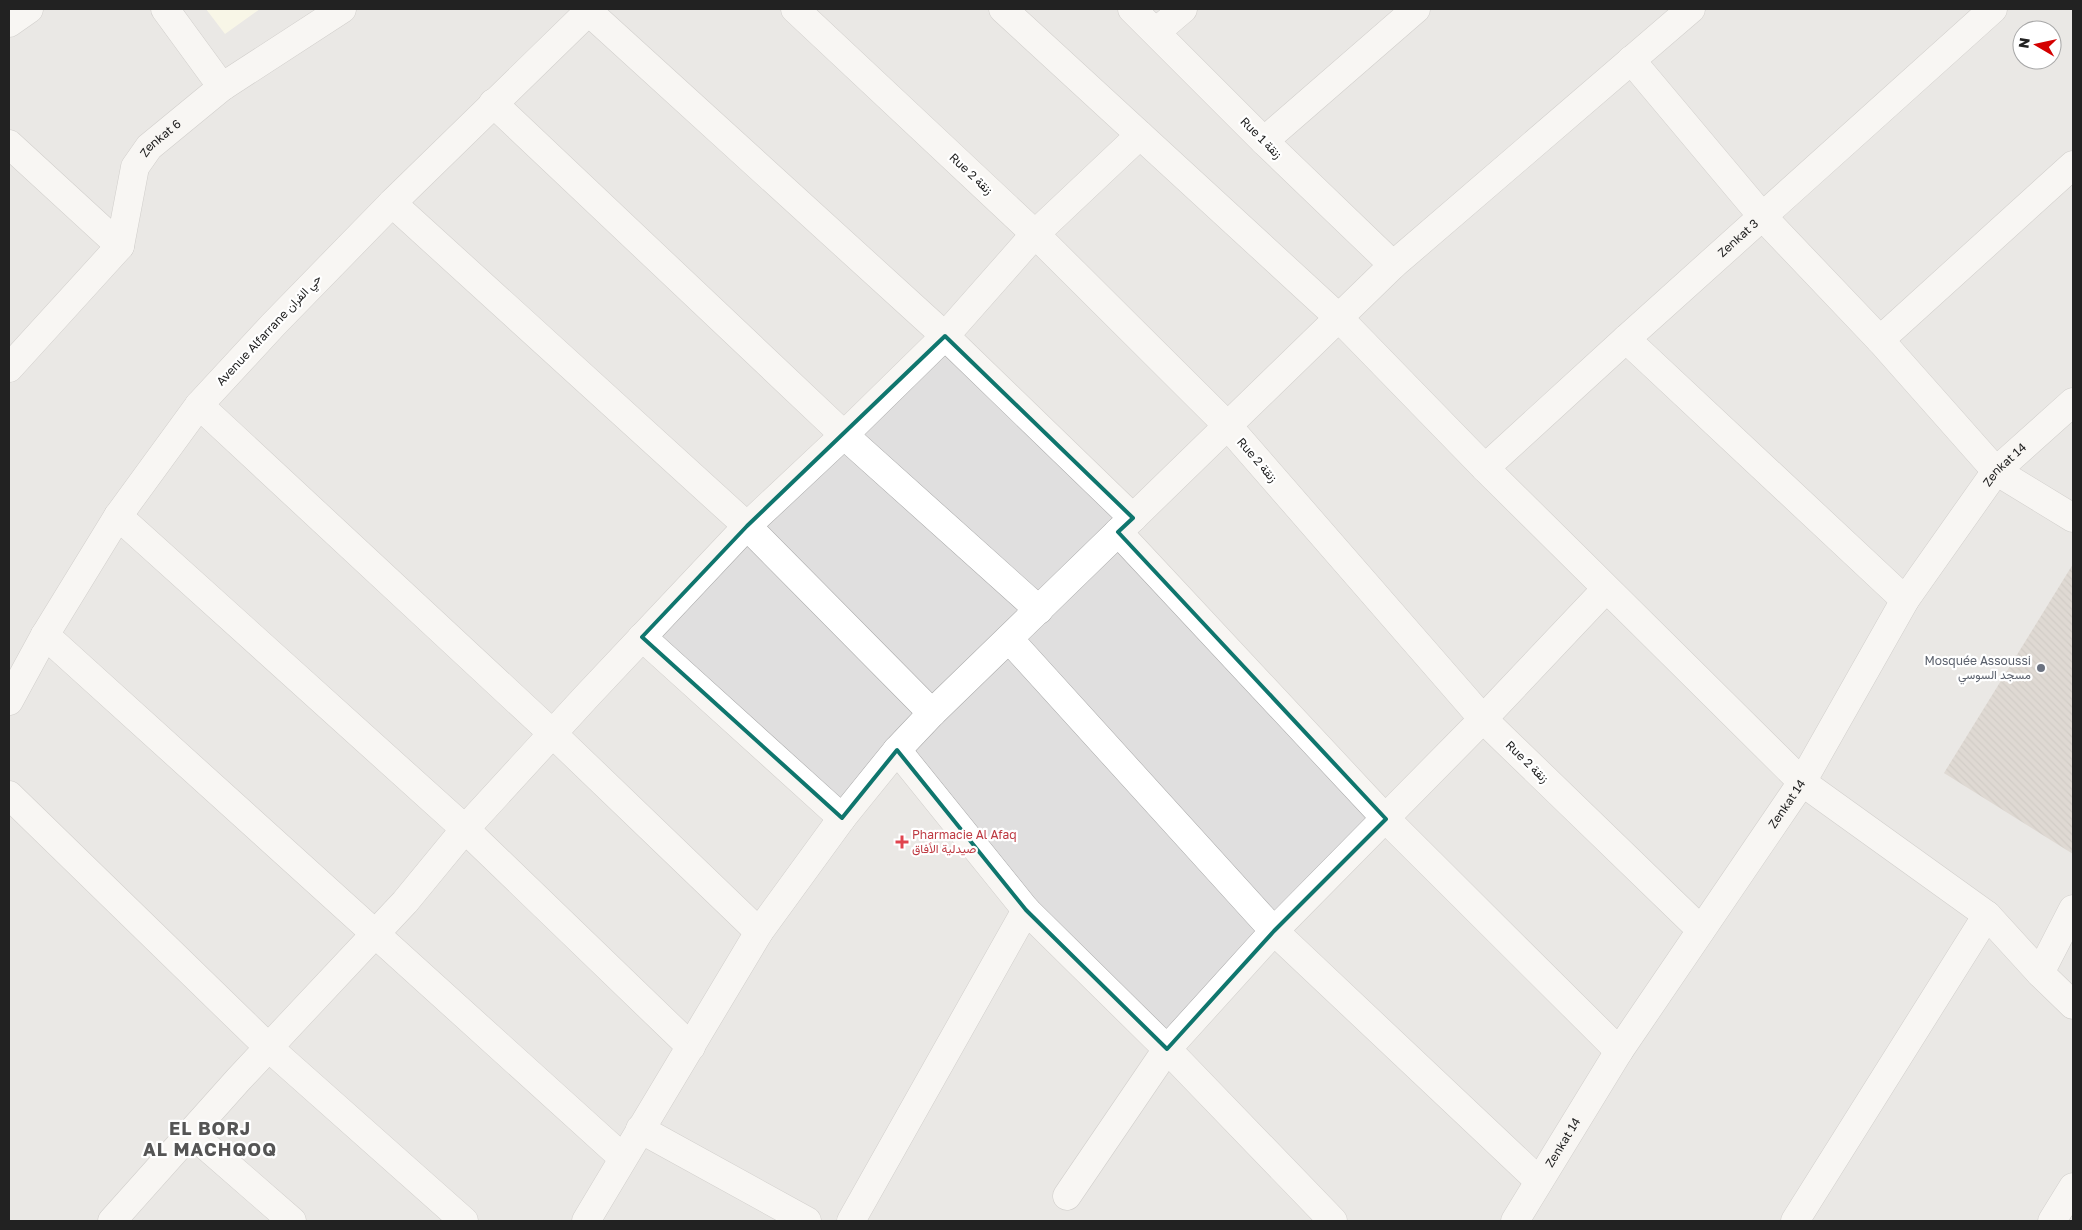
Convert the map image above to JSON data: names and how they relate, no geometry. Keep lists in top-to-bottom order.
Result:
{
  "streets": {
    "street": [
      "Rue 1 زنقة",
      "Zenkat 6",
      "Rue 2 زنقة",
      "Zenkat 3",
      "Avenue Alfarrane حي الفران",
      "Zenkat 14"
    ]
  },
  "crossings": [
    ["Rue 2 زنقة", "Zenkat 14"]
  ],
  "districts": ["EL BORJ AL MACHQOQ"],
  "places": {
    "other": ["Mosquée Assoussi مسجد السوسي"],
    "health": ["Pharmacie Al Afaq صيدلية الاًفاق"]
  },
  "north": "left"
}
